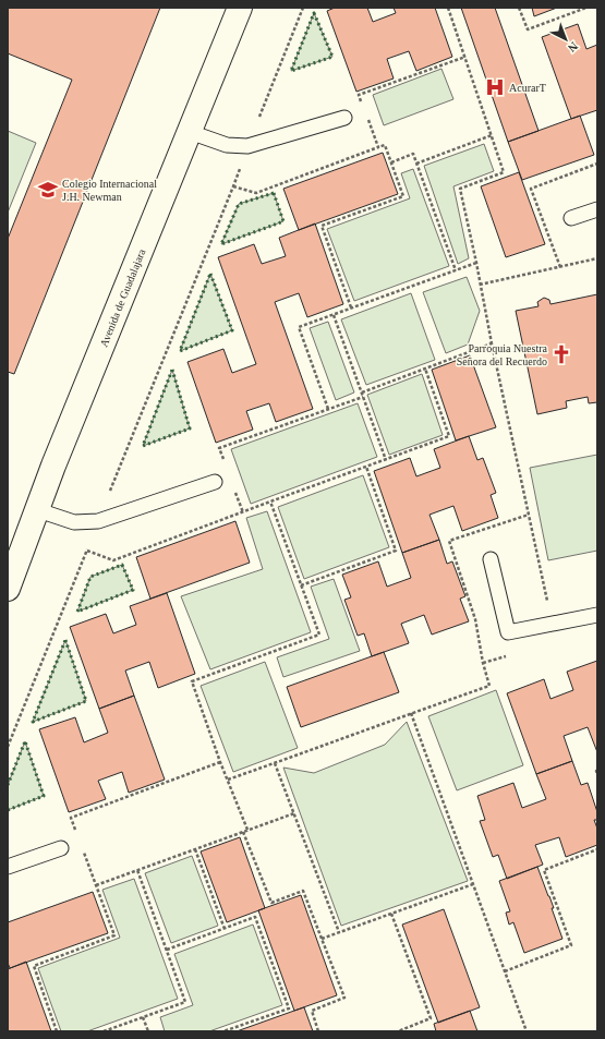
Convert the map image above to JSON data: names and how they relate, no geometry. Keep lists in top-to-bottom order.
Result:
{
  "streets": {
    "street": ["Avenida de Guadalajara"]
  },
  "places": {
    "hospital": ["AcurarT"],
    "school or university": ["Colegio Internacional J.H. Newman"],
    "church": ["Parroquia Nuestra Señora del Recuerdo"]
  },
  "north": "bottom right"
}
